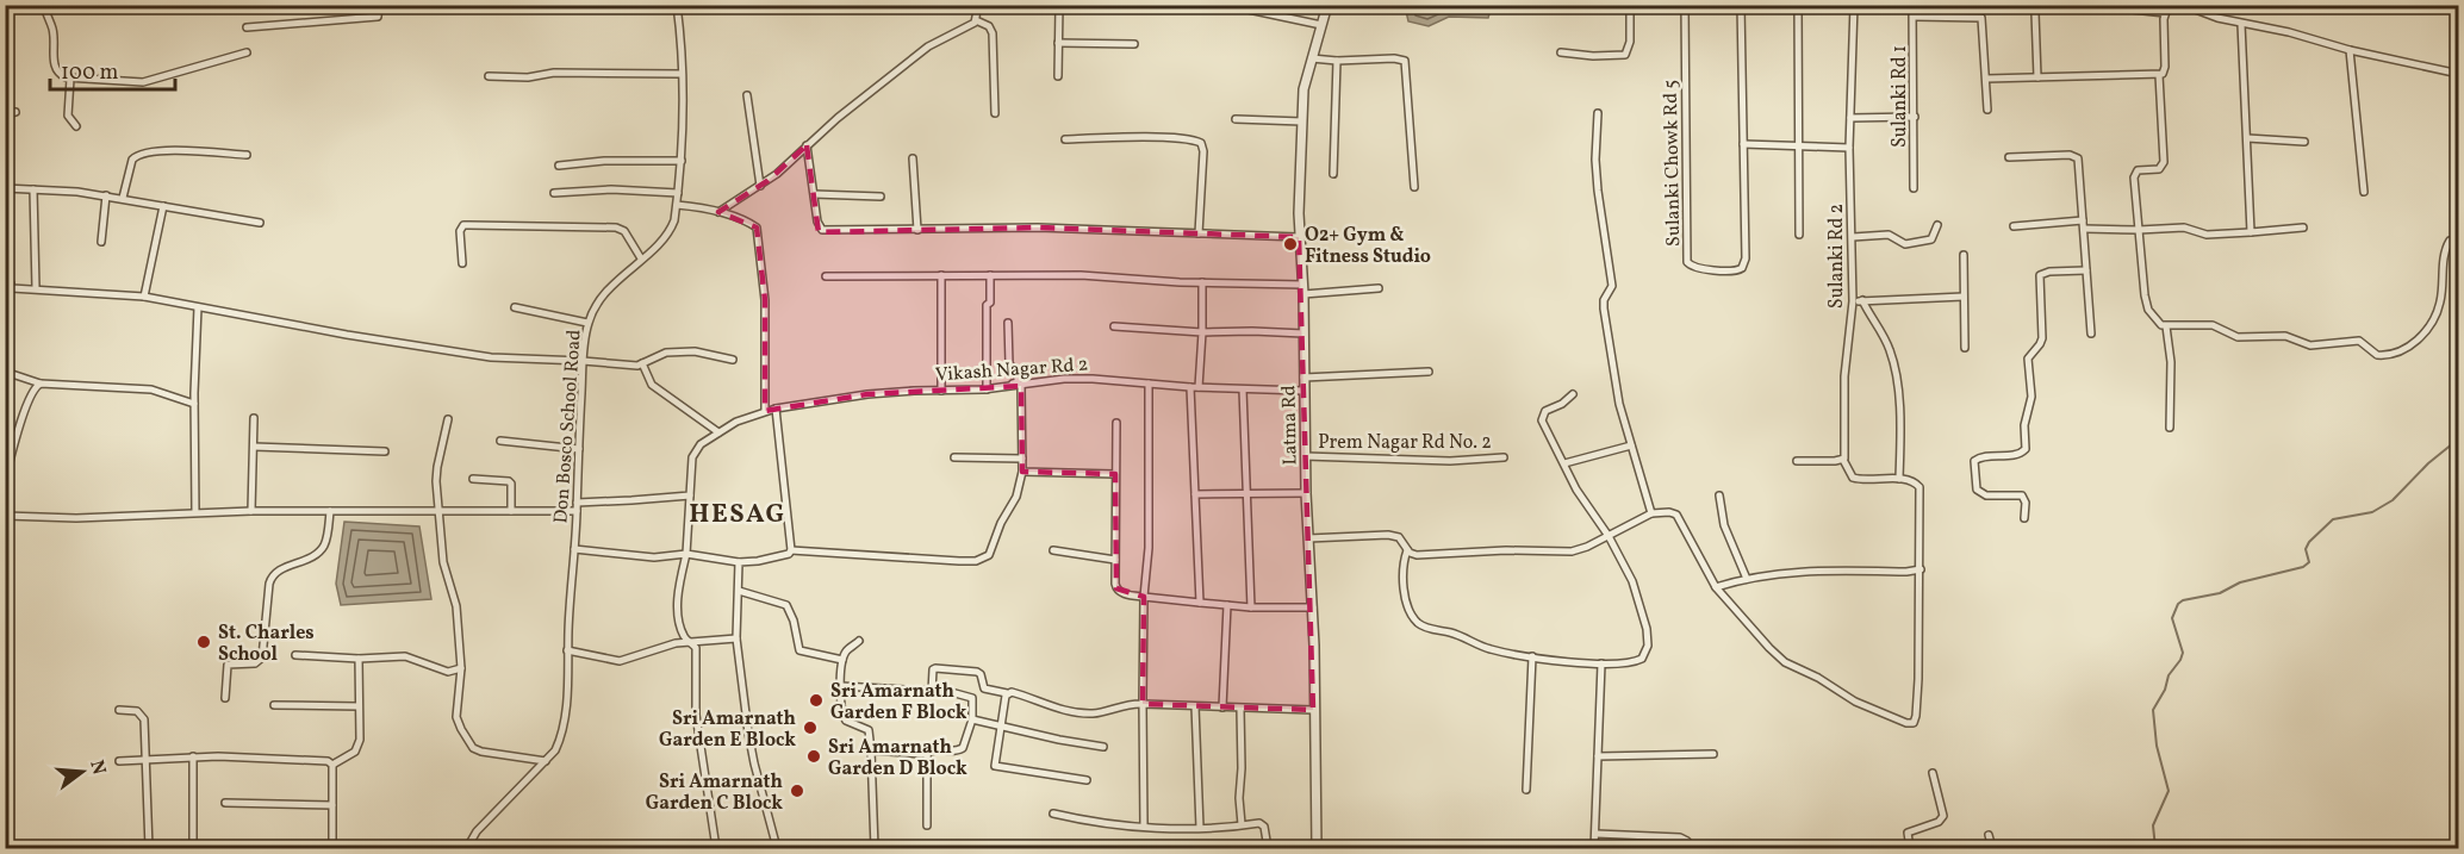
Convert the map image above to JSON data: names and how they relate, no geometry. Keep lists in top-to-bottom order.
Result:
{
  "streets": {
    "street": [
      "Sulanki Rd 1",
      "Sulanki Chowk Rd 5",
      "Sulanki Rd 2",
      "Vikash Nagar Rd 2",
      "Latma Rd",
      "Don Bosco School Road",
      "Prem Nagar Rd No. 2"
    ]
  },
  "crossings": [
    ["Vikash Nagar Rd 2", "Latma Rd"],
    ["Latma Rd", "Prem Nagar Rd No. 2"]
  ],
  "districts": ["HESAG"],
  "places": [
    "O2+ Gym & Fitness Studio",
    "St. Charles School",
    "Sri Amarnath Garden F Block",
    "Sri Amarnath Garden E Block",
    "Sri Amarnath Garden D Block",
    "Sri Amarnath Garden C Block"
  ],
  "scale_bar": "100 m",
  "north": "right"
}
